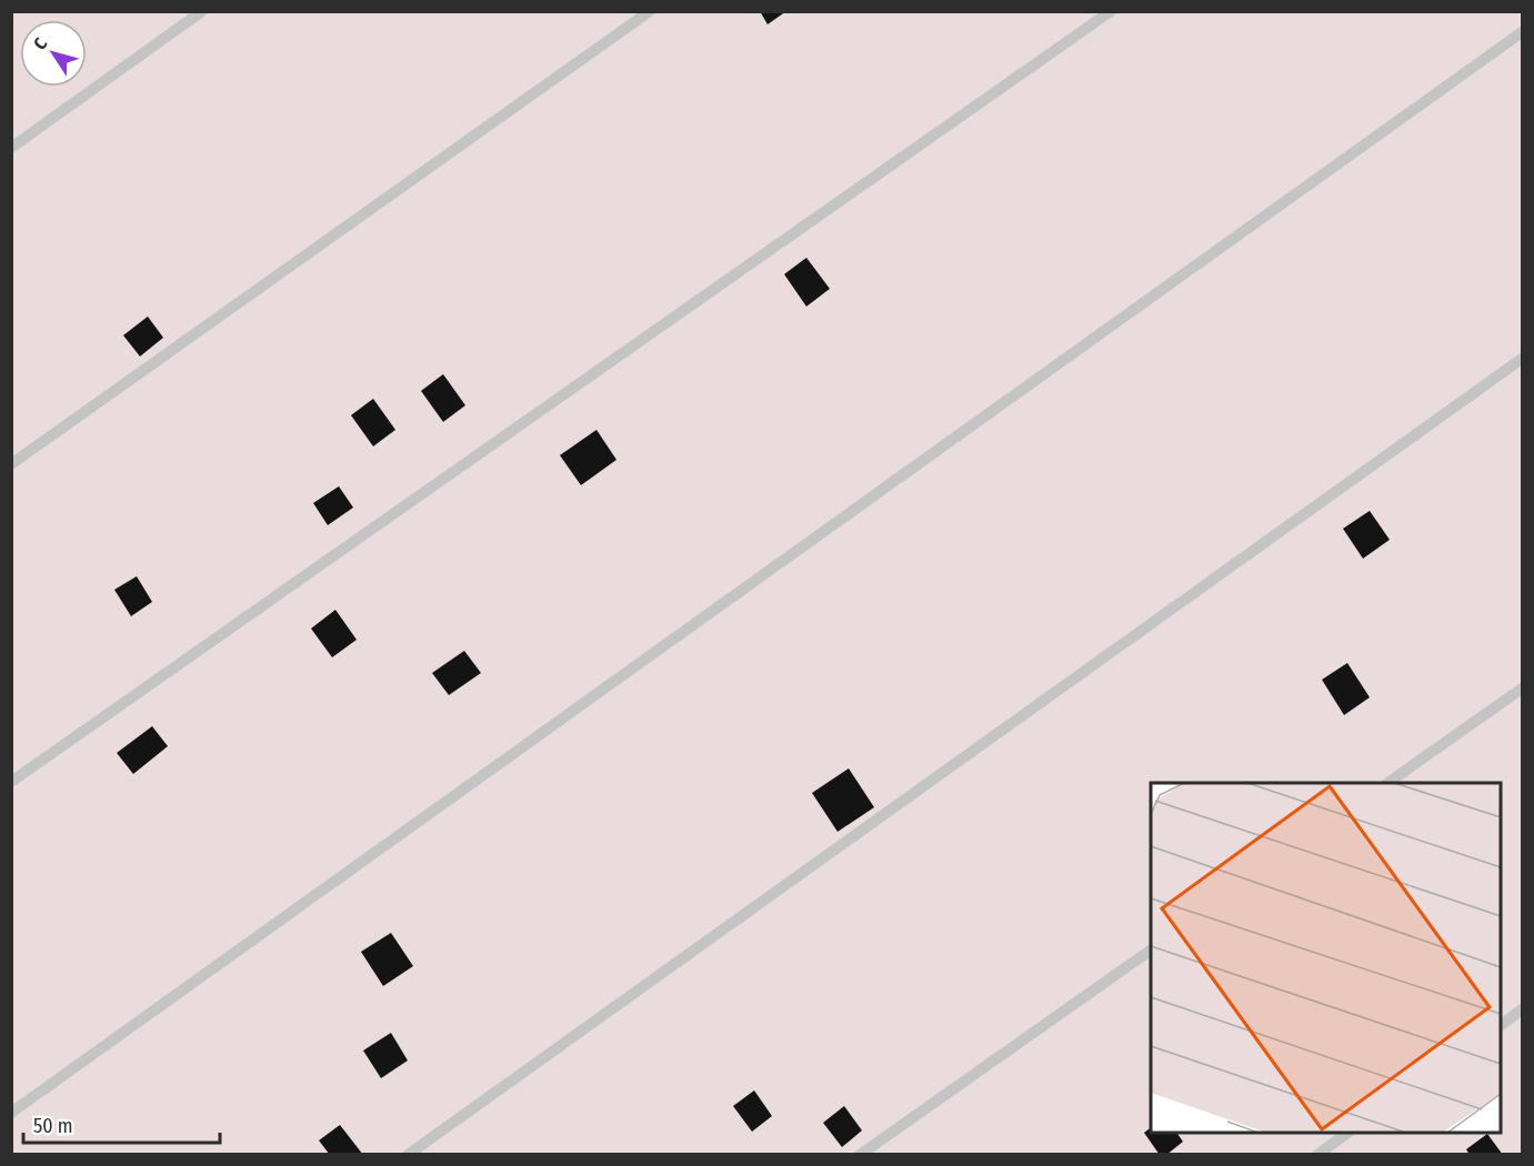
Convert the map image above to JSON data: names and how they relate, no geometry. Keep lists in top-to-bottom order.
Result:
{
  "scale_bar": "50 m",
  "north": "top left"
}
